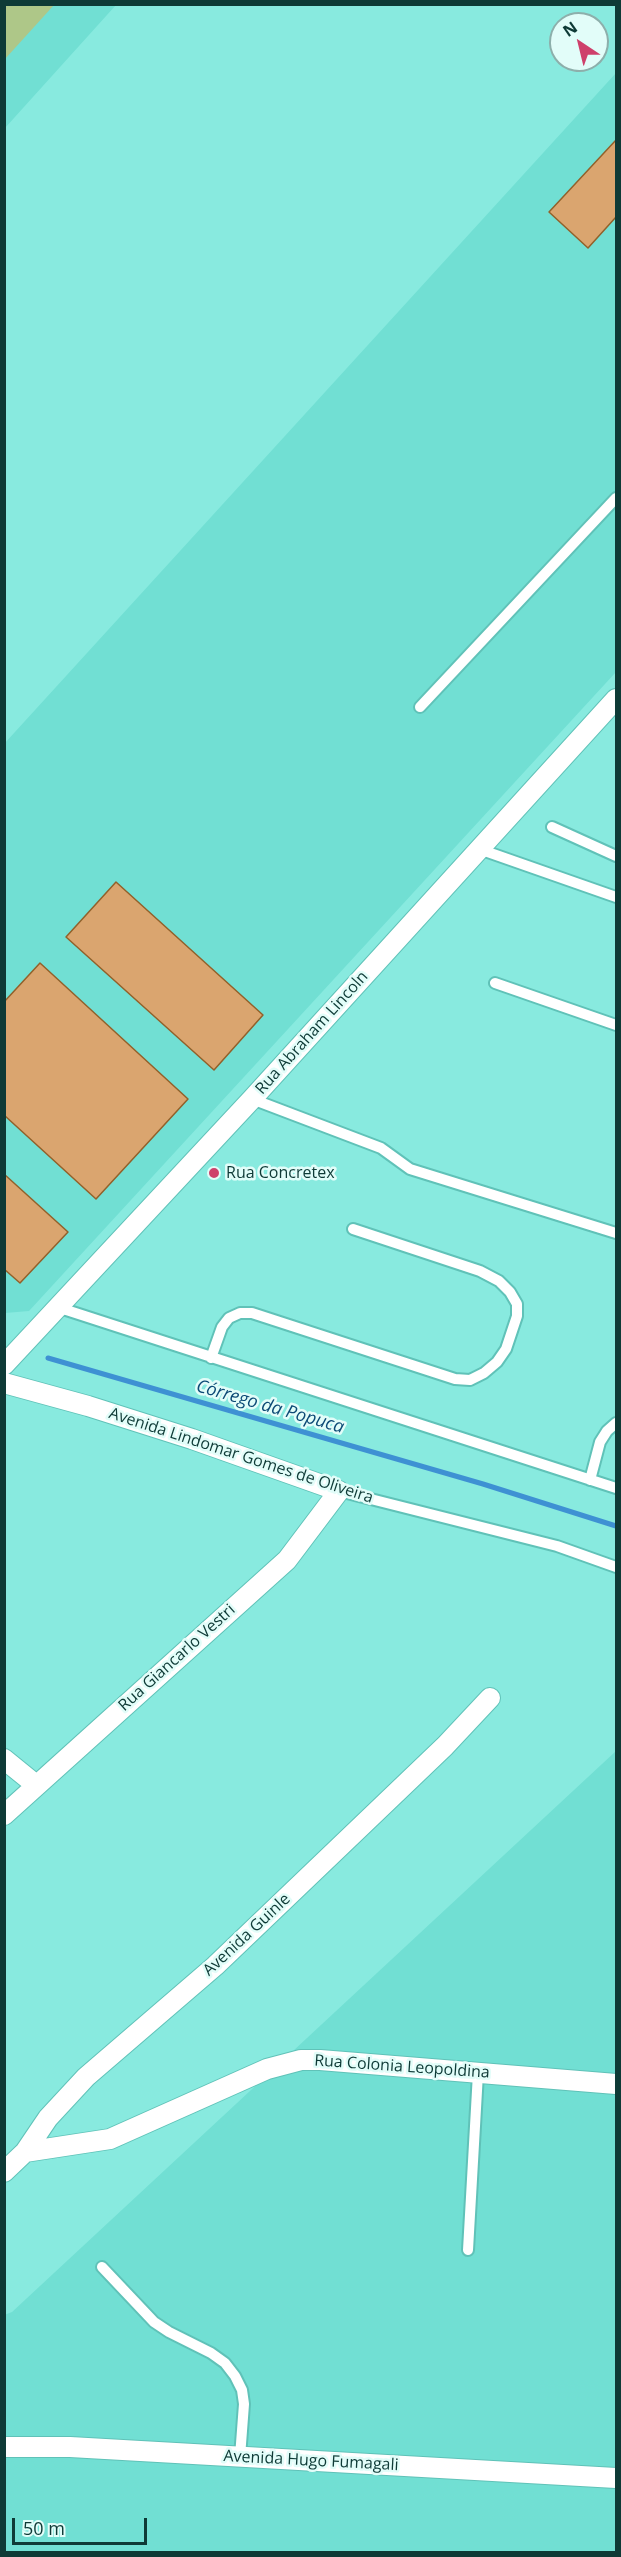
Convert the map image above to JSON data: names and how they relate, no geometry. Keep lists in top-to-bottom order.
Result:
{
  "streets": {
    "street": [
      "Rua Abraham Lincoln",
      "Avenida Lindomar Gomes de Oliveira",
      "Rua Giancarlo Vestri",
      "Avenida Guinle",
      "Rua Colonia Leopoldina",
      "Avenida Hugo Fumagali"
    ]
  },
  "crossings": [
    ["Avenida Lindomar Gomes de Oliveira", "Rua Giancarlo Vestri"],
    ["Avenida Guinle", "Rua Colonia Leopoldina"]
  ],
  "water": ["Córrego da Popuca"],
  "places": ["Rua Concretex"],
  "scale_bar": "50 m",
  "north": "top left"
}
